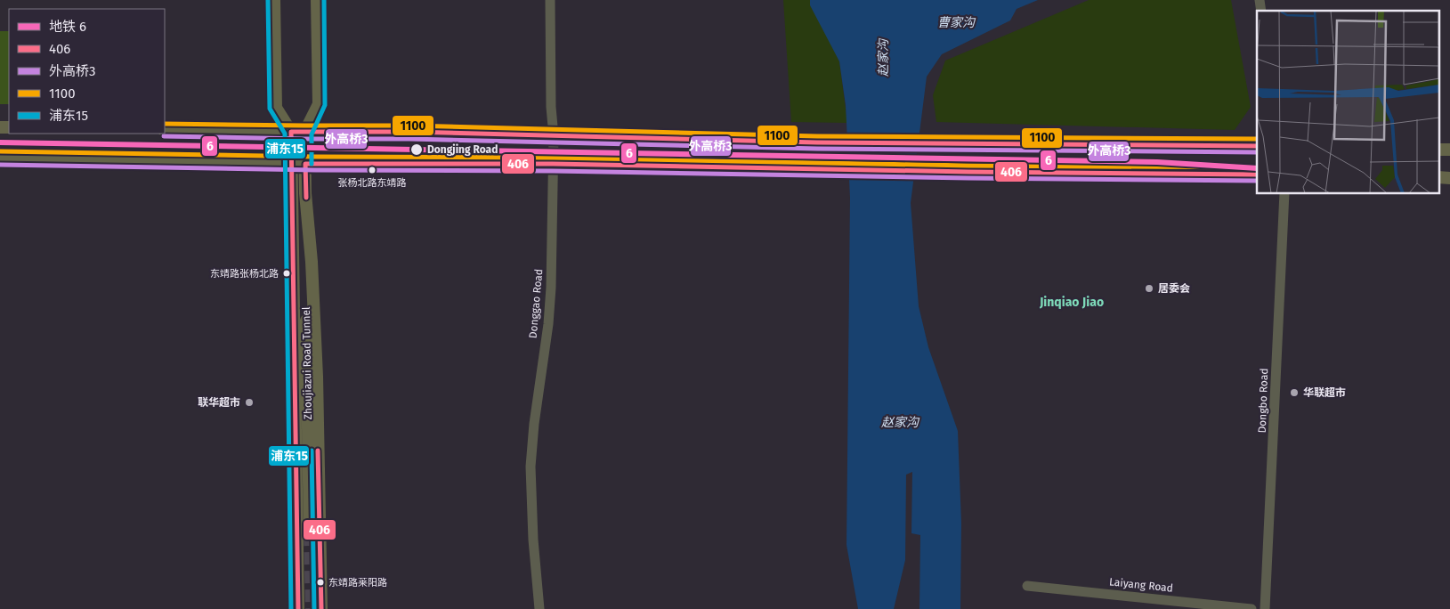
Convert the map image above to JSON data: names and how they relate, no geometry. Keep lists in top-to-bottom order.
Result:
{
  "streets": {
    "main road": ["Zhoujiazui Road Tunnel"],
    "street": ["Donggao Road", "Dongbo Road", "Laiyang Road"]
  },
  "districts": ["Jinqiao Jiao"],
  "water": ["曹家沟", "赵家沟"],
  "places": [
    "Dongjing Road",
    "张杨北路东靖路",
    "东靖路张杨北路",
    "居委会",
    "华联超市",
    "联华超市",
    "东靖路莱阳路"
  ],
  "lines": [
    "transit line 浦东15",
    "transit line 1100",
    "transit line 406",
    "transit line 外高桥3",
    "metro line 6"
  ],
  "legend": [
    "地铁 6",
    "406",
    "外高桥3",
    "1100",
    "浦东15"
  ]
}
